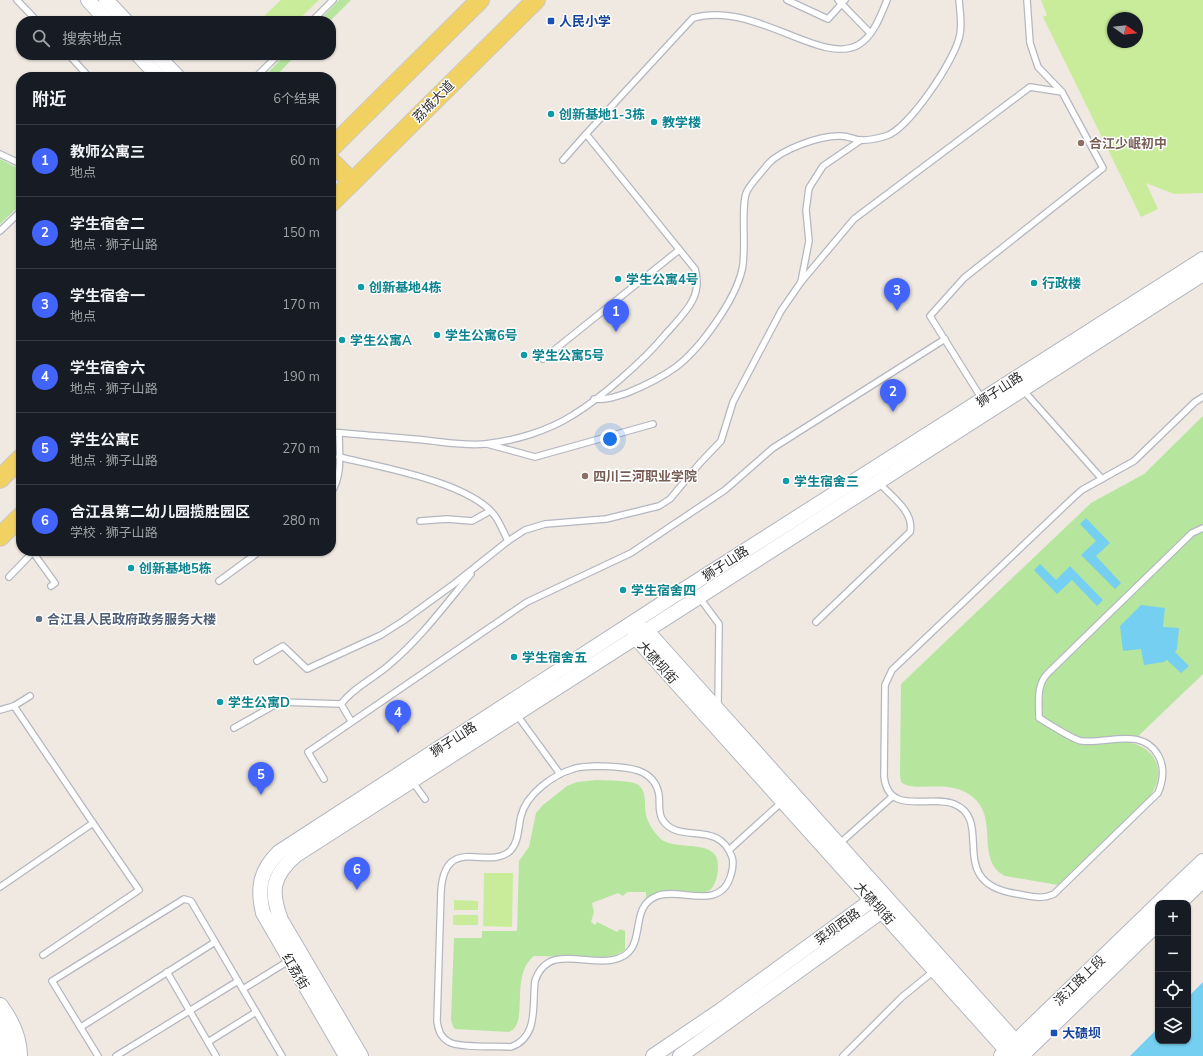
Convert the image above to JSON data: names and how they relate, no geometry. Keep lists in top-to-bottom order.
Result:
{
  "streets": {
    "main road": ["荔城大道", "滨江路上段"],
    "street": [
      "狮子山路",
      "大碛坝街",
      "菜坝西路",
      "红荔街"
    ]
  },
  "crossings": [
    ["狮子山路", "大碛坝街"],
    ["狮子山路", "红荔街"],
    ["大碛坝街", "菜坝西路"],
    ["大碛坝街", "滨江路上段"]
  ],
  "places": {
    "transit": ["人民小学", "大碛坝"],
    "other": [
      "创新基地1-3栋",
      "教学楼",
      "合江少岷初中",
      "学生公寓4号",
      "行政楼",
      "创新基地4栋",
      "学生公寓6号",
      "学生公寓A",
      "学生公寓5号",
      "四川三河职业学院",
      "学生宿舍三",
      "创新基地5栋",
      "学生宿舍四",
      "合江县人民政府政务服务大楼",
      "学生宿舍五",
      "学生公寓D"
    ]
  },
  "north": "right",
  "page": {
    "search": "搜索地点",
    "heading": ["附近", "6个结果"],
    "list": [
      {
        "mark": "1",
        "name": "教师公寓三",
        "note": "地点",
        "value": "60 m"
      },
      {
        "mark": "2",
        "name": "学生宿舍二",
        "note": "地点 · 狮子山路",
        "value": "150 m"
      },
      {
        "mark": "3",
        "name": "学生宿舍一",
        "note": "地点",
        "value": "170 m"
      },
      {
        "mark": "4",
        "name": "学生宿舍六",
        "note": "地点 · 狮子山路",
        "value": "190 m"
      },
      {
        "mark": "5",
        "name": "学生公寓E",
        "note": "地点 · 狮子山路",
        "value": "270 m"
      },
      {
        "mark": "6",
        "name": "合江县第二幼儿园揽胜园区",
        "note": "学校 · 狮子山路",
        "value": "280 m"
      }
    ],
    "pins": [
      "3",
      "1",
      "2",
      "4",
      "5",
      "6"
    ],
    "map_buttons": ["+", "−"]
  }
}
